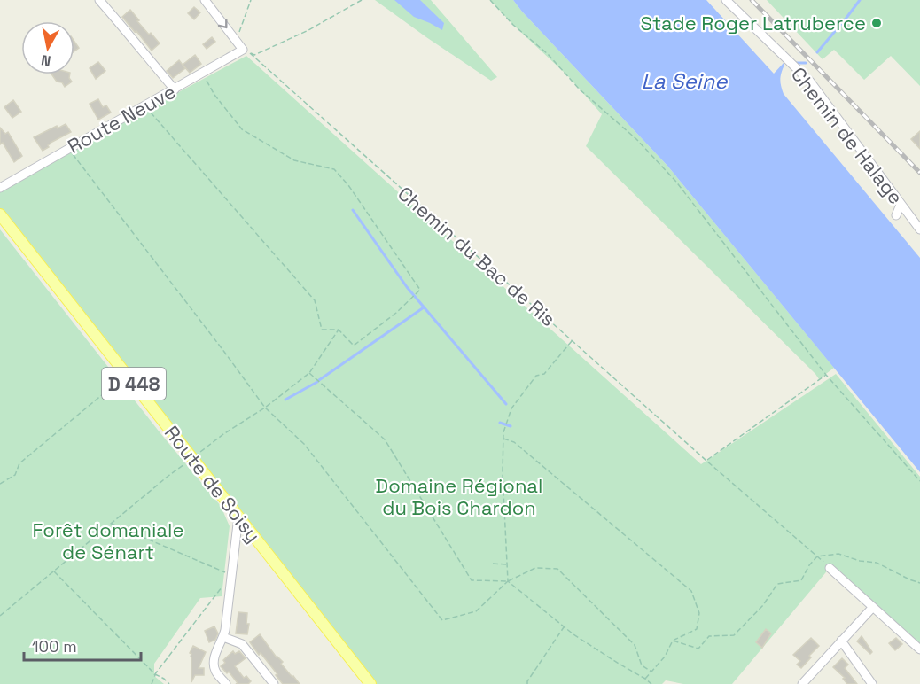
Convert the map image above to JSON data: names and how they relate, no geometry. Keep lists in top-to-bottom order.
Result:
{
  "streets": {
    "main road": ["D 448", "Route de Soisy"],
    "street": ["Route Neuve", "Chemin de Halage"],
    "path": ["Chemin du Bac de Ris"]
  },
  "crossings": [
    ["Route Neuve", "Chemin du Bac de Ris"]
  ],
  "water": ["La Seine"],
  "parks": ["Domaine Régional du Bois Chardon", "Forêt domaniale de Sénart"],
  "places": ["Stade Roger Latruberce"],
  "scale_bar": "100 m",
  "north": "bottom"
}
